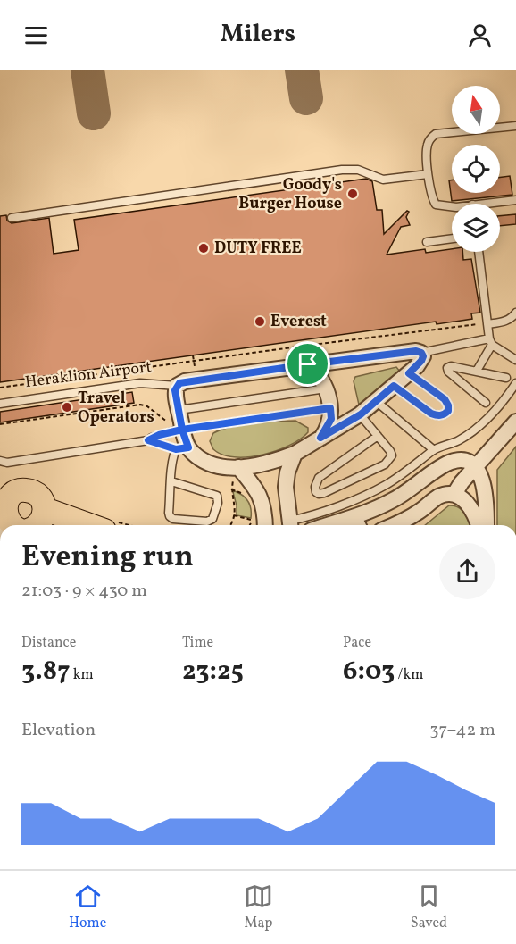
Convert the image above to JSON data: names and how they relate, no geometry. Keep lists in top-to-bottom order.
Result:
{
  "streets": {
    "street": ["Heraklion Airport"]
  },
  "places": [
    "Goody's Burger House",
    "DUTY FREE",
    "Everest",
    "Travel Operators"
  ],
  "north": "top",
  "page": {
    "header": "Milers",
    "heading": ["Evening run", "21:03 · 9 × 430 m"],
    "stats": [
      ["Distance", "3.87 km"],
      ["Time", "23:25"],
      ["Pace", "6:03 /km"]
    ],
    "chart": ["Elevation", "37–42 m"],
    "tabs": ["Home", "Map", "Saved"]
  }
}
